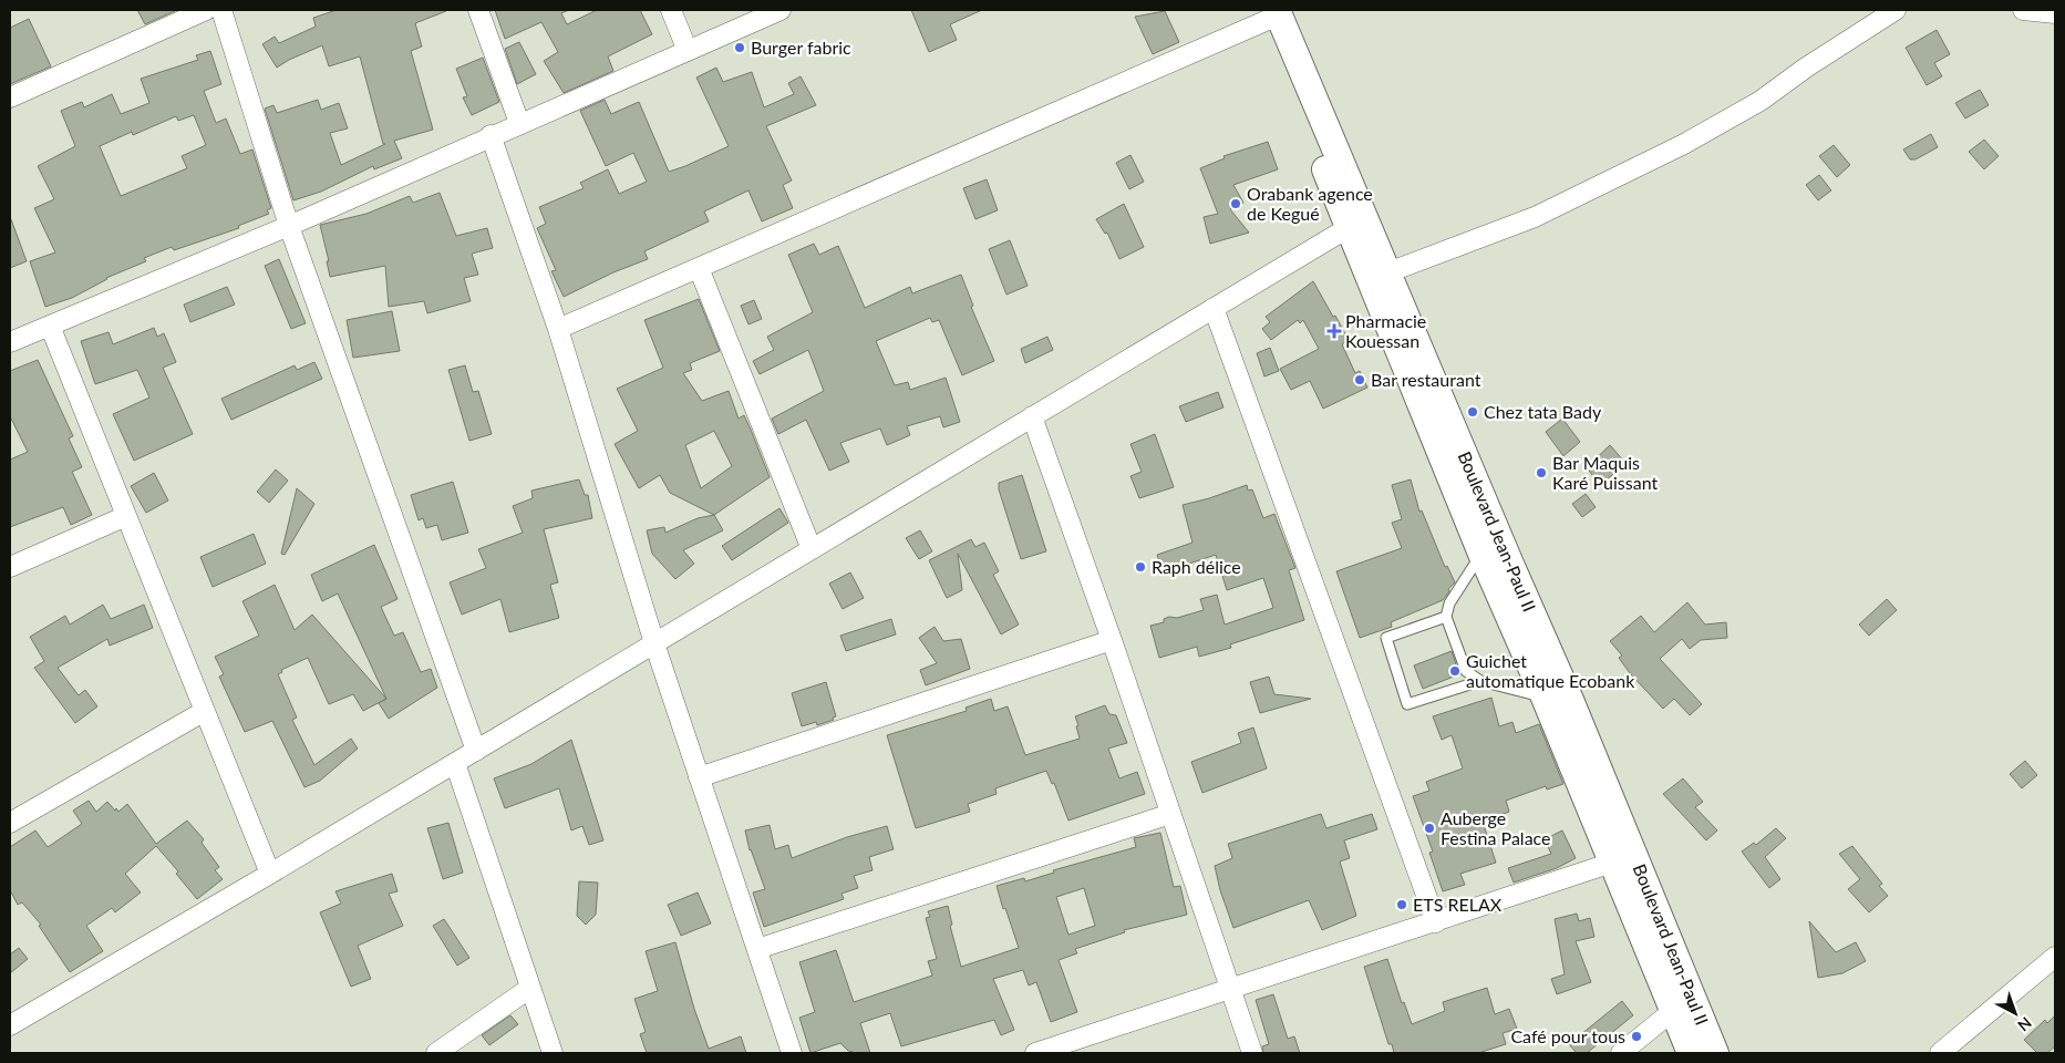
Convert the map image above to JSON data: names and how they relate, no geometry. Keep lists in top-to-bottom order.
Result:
{
  "streets": {
    "main road": ["Boulevard Jean-Paul II"]
  },
  "places": {
    "other": [
      "Burger fabric",
      "Orabank agence de Kegué",
      "Bar restaurant",
      "Chez tata Bady",
      "Bar Maquis Karé Puissant",
      "Raph délice",
      "Guichet automatique Ecobank",
      "Auberge Festina Palace",
      "ETS RELAX",
      "Café pour tous"
    ],
    "health": ["Pharmacie Kouessan"]
  },
  "north": "bottom right"
}
